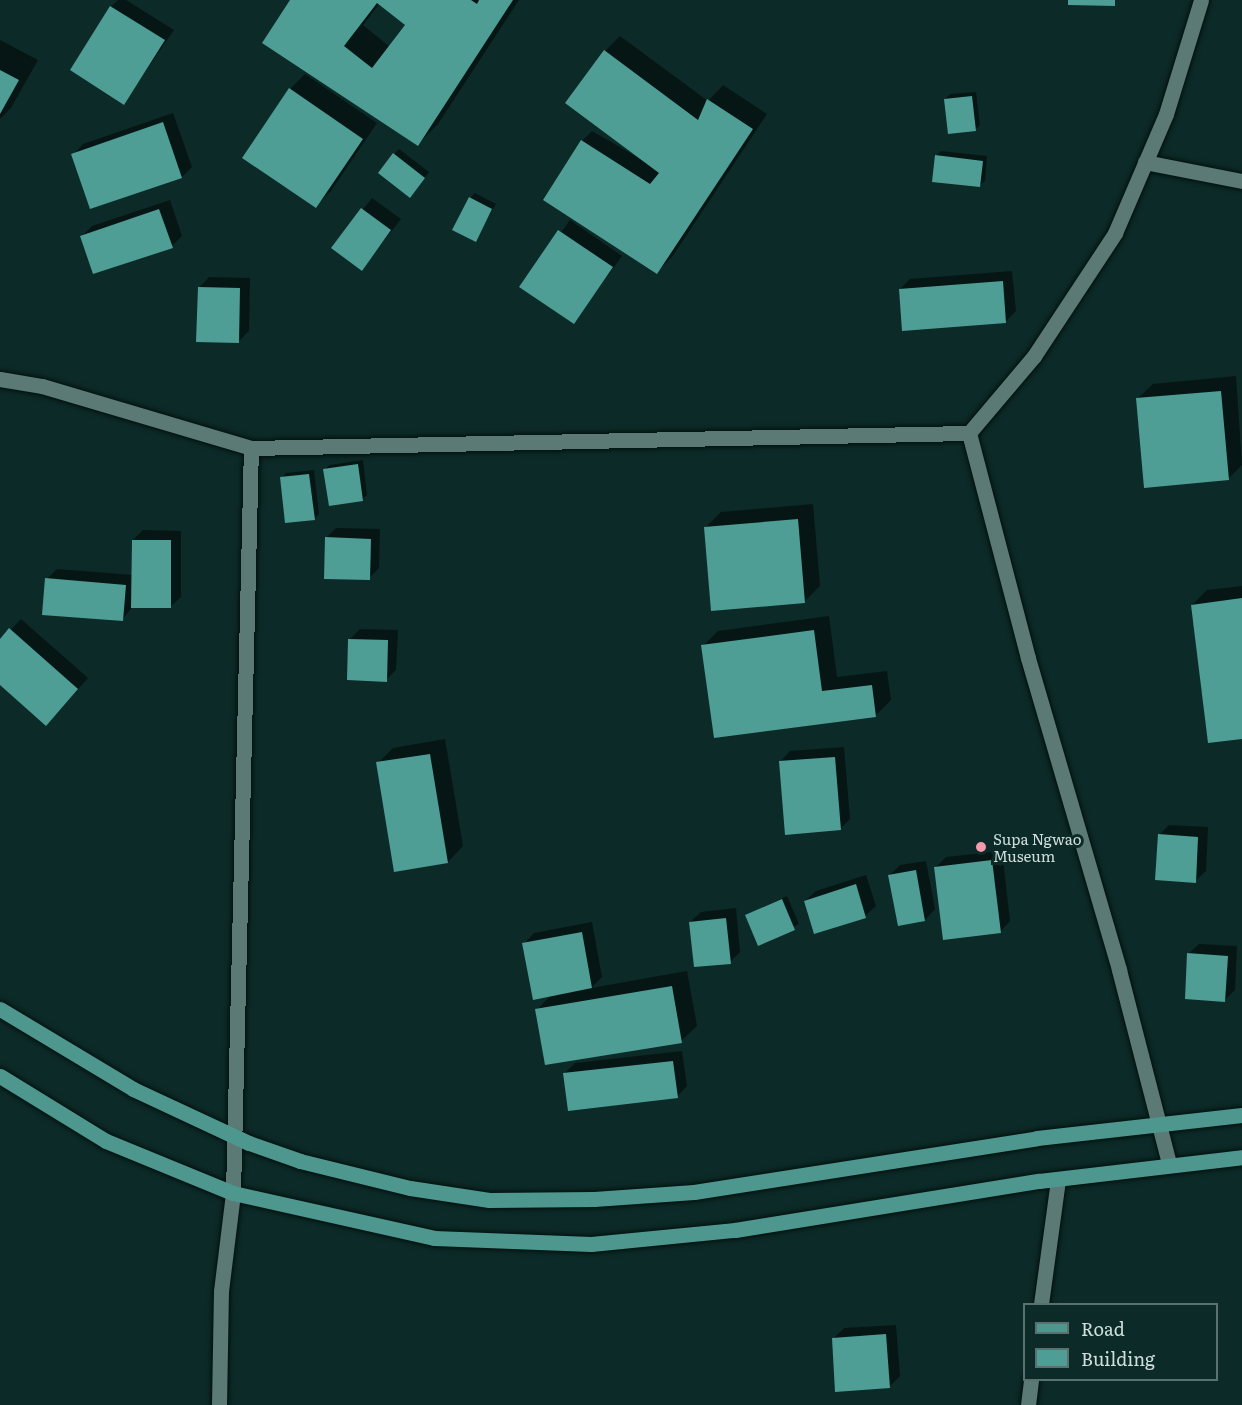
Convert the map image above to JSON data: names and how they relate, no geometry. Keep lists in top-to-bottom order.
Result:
{
  "places": ["Supa Ngwao Museum"],
  "legend": ["Road", "Building"]
}
